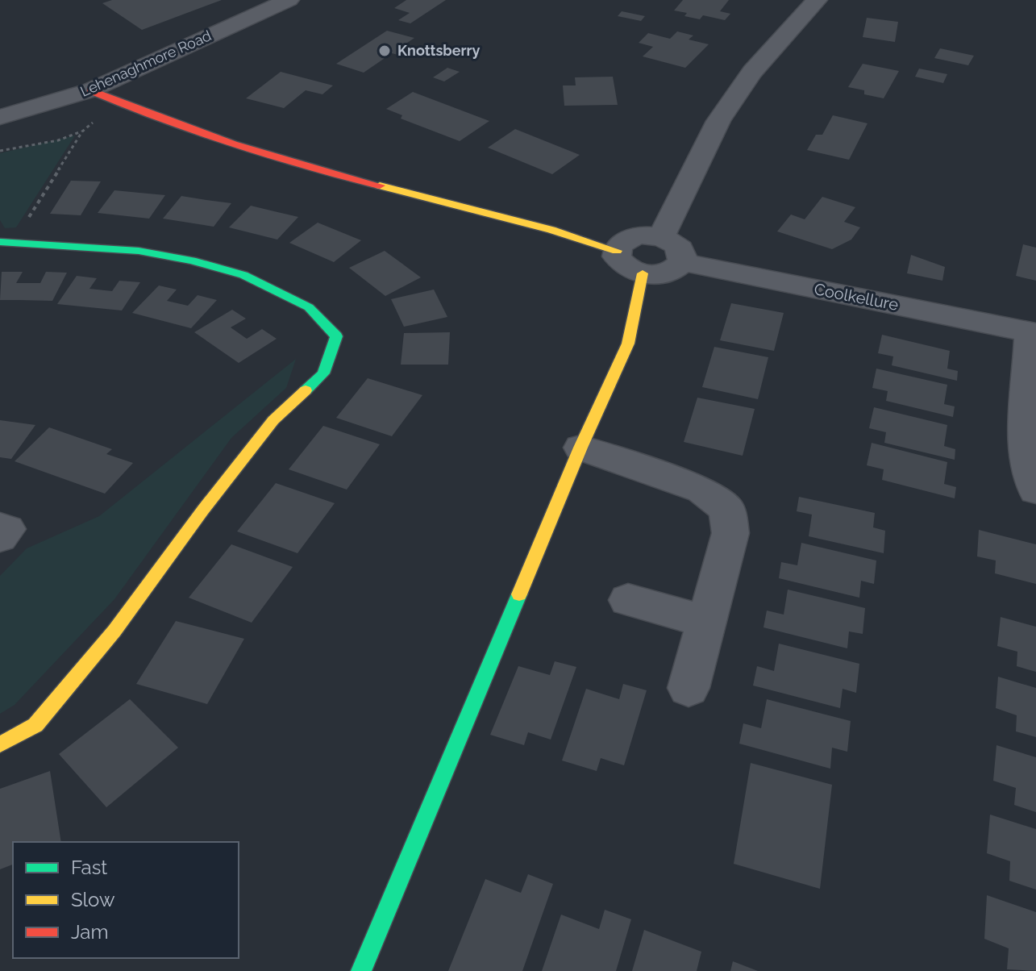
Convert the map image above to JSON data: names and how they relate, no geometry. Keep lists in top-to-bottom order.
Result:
{
  "streets": {
    "street": ["Lehenaghmore Road", "Coolkellure"]
  },
  "places": ["Knottsberry"],
  "legend": ["Fast", "Slow", "Jam"]
}
